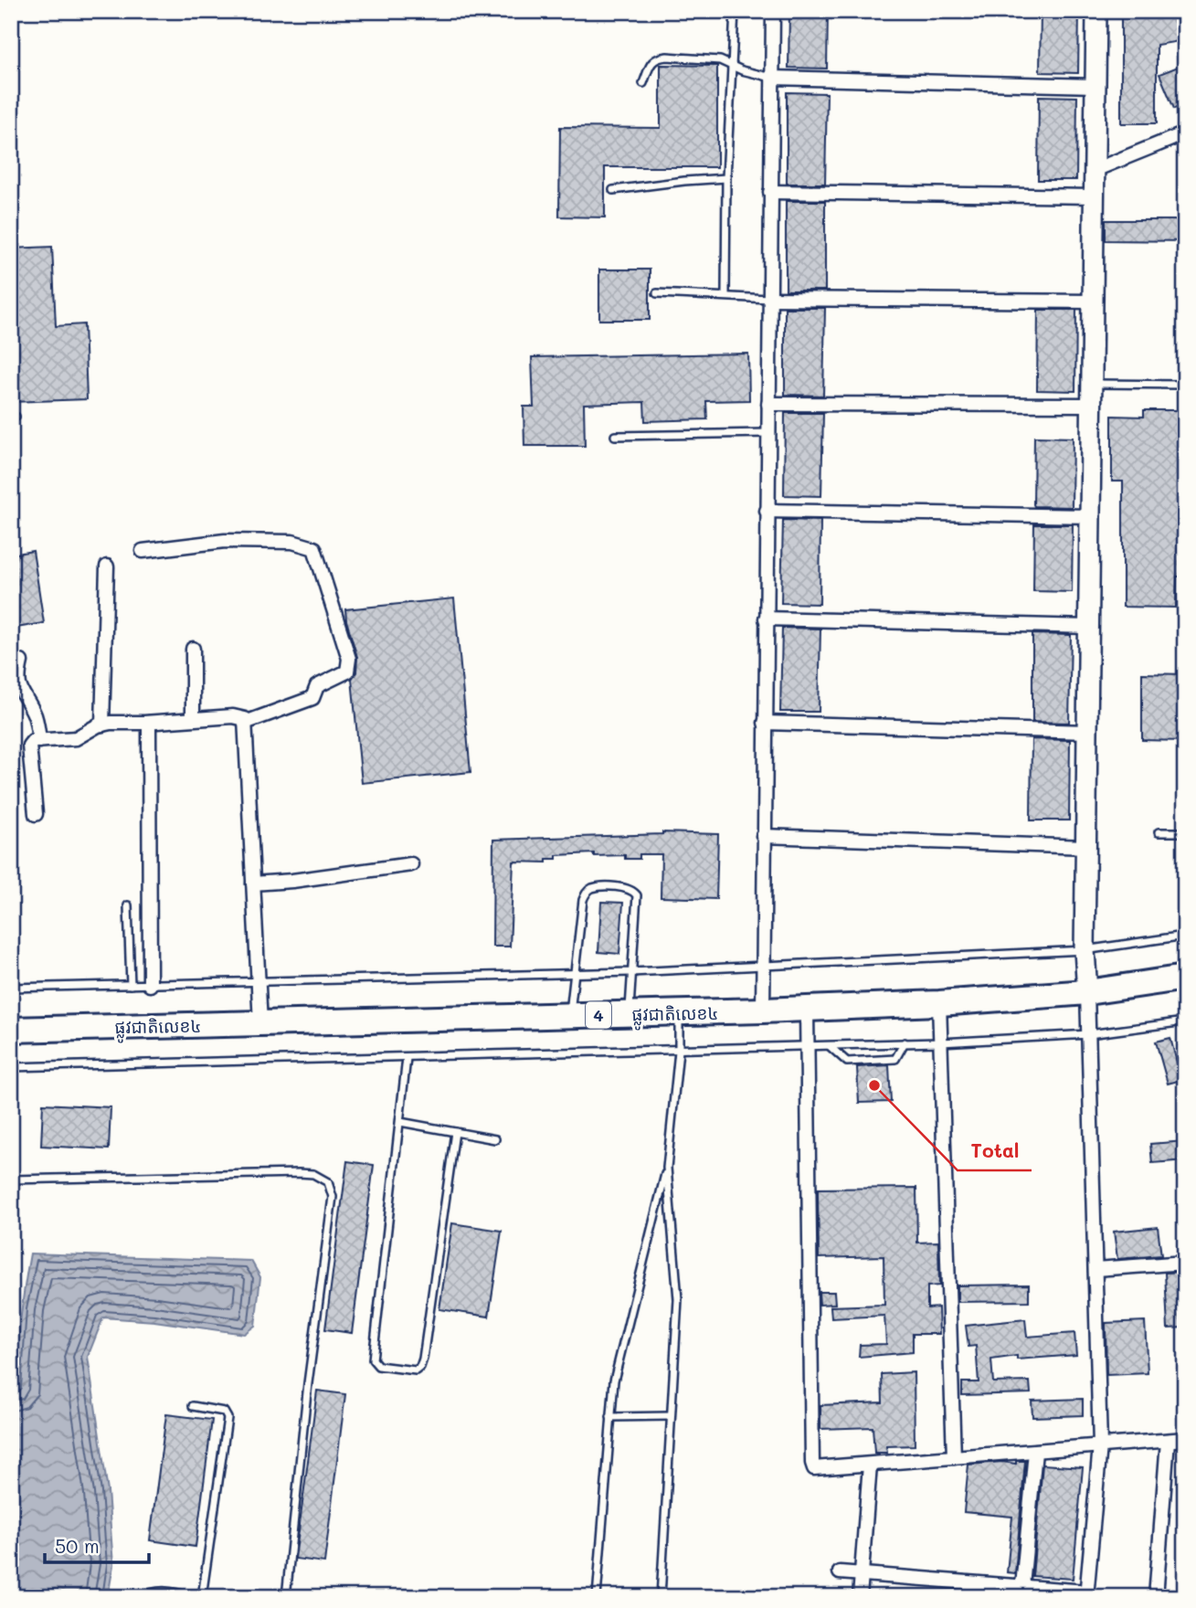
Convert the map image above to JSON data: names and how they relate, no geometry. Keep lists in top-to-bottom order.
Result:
{
  "streets": {
    "highway": ["ផ្លូវជាតិលេខ៤", "4"]
  },
  "places": ["Total"],
  "scale_bar": "50 m"
}
